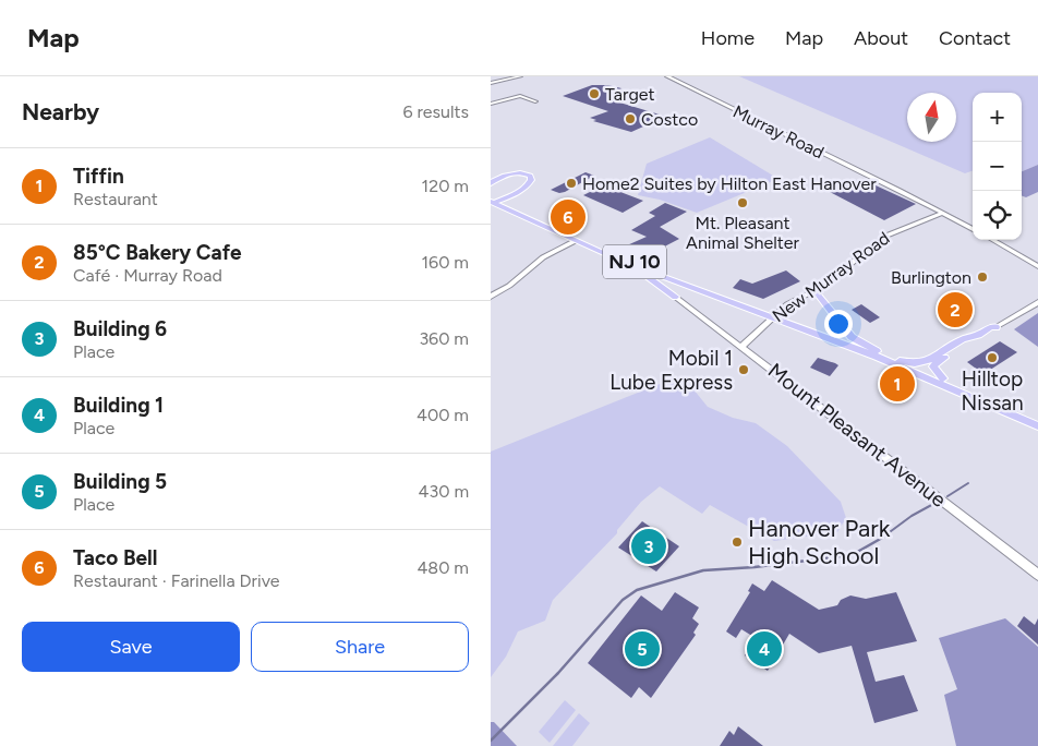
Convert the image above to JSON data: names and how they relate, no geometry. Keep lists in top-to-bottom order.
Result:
{
  "streets": {
    "main road": ["NJ 10"],
    "street": ["Murray Road", "New Murray Road", "Mount Pleasant Avenue"]
  },
  "crossings": [
    ["Murray Road", "New Murray Road"],
    ["NJ 10", "New Murray Road"],
    ["New Murray Road", "Mount Pleasant Avenue"]
  ],
  "places": [
    "Target",
    "Costco",
    "Home2 Suites by Hilton East Hanover",
    "Mt. Pleasant Animal Shelter",
    "Burlington",
    "Hilltop Nissan",
    "Mobil 1 Lube Express",
    "Hanover Park High School"
  ],
  "north": "top",
  "page": {
    "header": "Map",
    "nav": [
      "Home",
      "Map",
      "About",
      "Contact"
    ],
    "heading": ["Nearby", "6 results"],
    "map_buttons": ["+", "−"],
    "list": [
      {
        "mark": "1",
        "name": "Tiffin",
        "note": "Restaurant",
        "value": "120 m"
      },
      {
        "mark": "2",
        "name": "85°C Bakery Cafe",
        "note": "Café · Murray Road",
        "value": "160 m"
      },
      {
        "mark": "3",
        "name": "Building 6",
        "note": "Place",
        "value": "360 m"
      },
      {
        "mark": "4",
        "name": "Building 1",
        "note": "Place",
        "value": "400 m"
      },
      {
        "mark": "5",
        "name": "Building 5",
        "note": "Place",
        "value": "430 m"
      },
      {
        "mark": "6",
        "name": "Taco Bell",
        "note": "Restaurant · Farinella Drive",
        "value": "480 m"
      }
    ],
    "pins": [
      "6",
      "2",
      "1",
      "3",
      "4",
      "5"
    ],
    "buttons": ["Save", "Share"]
  }
}
